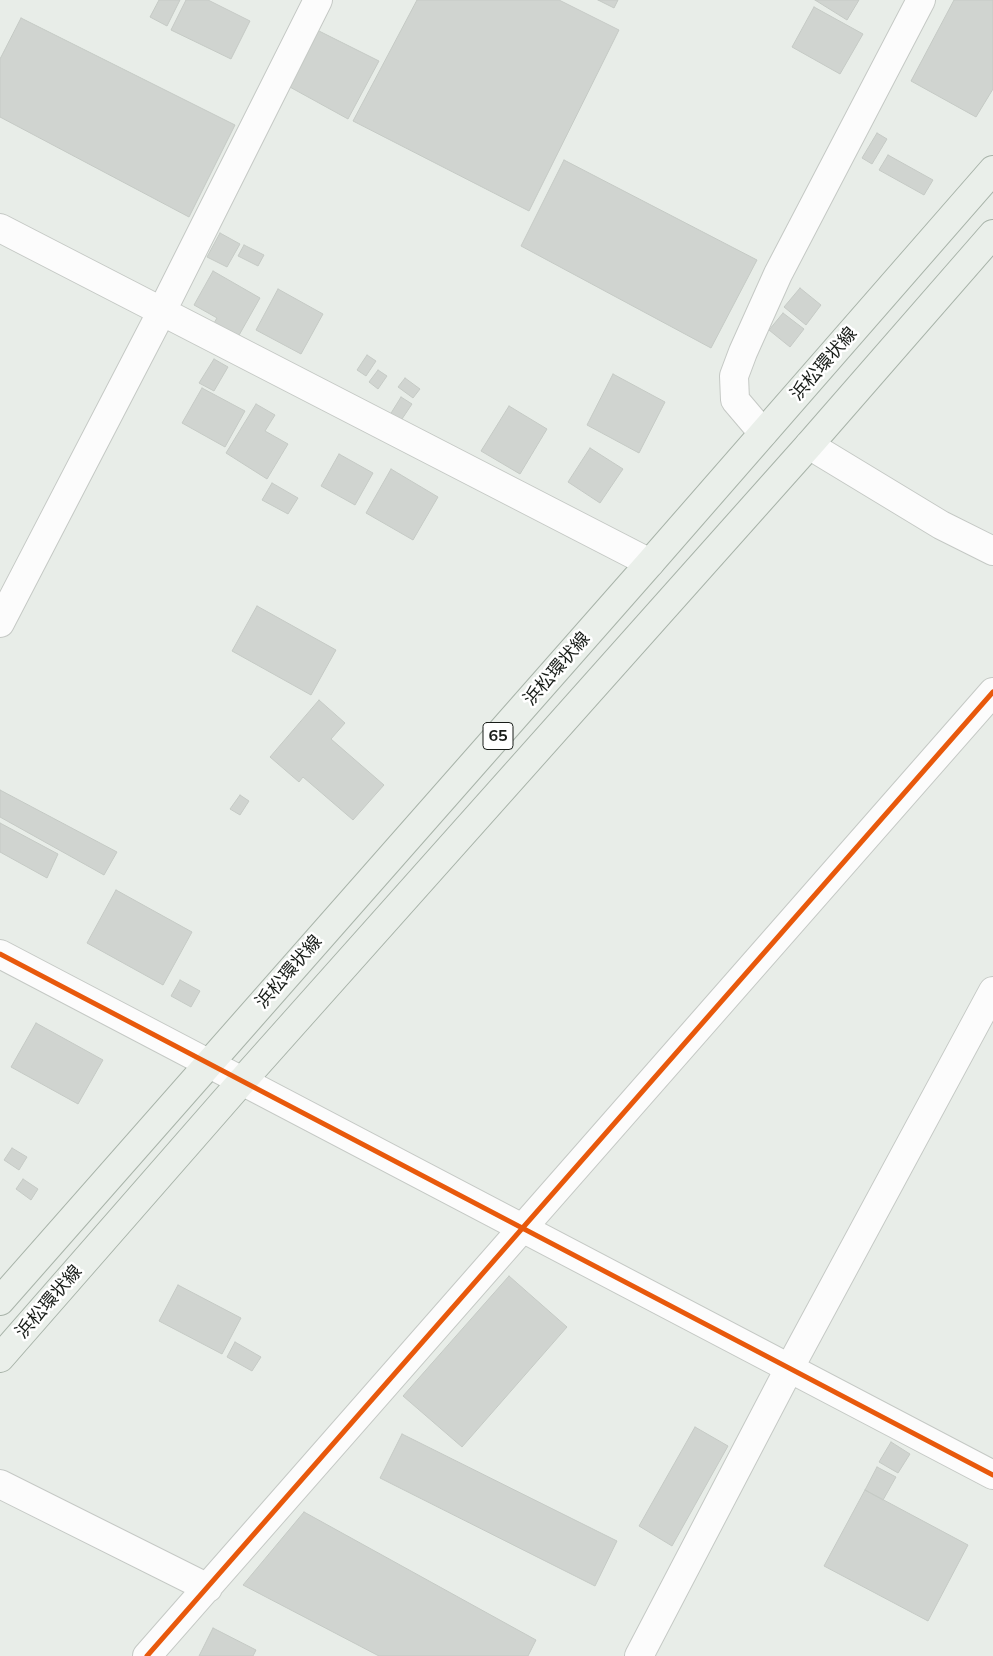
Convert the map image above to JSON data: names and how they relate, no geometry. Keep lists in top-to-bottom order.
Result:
{
  "streets": {
    "main road": ["浜松環状線", "65"]
  }
}
